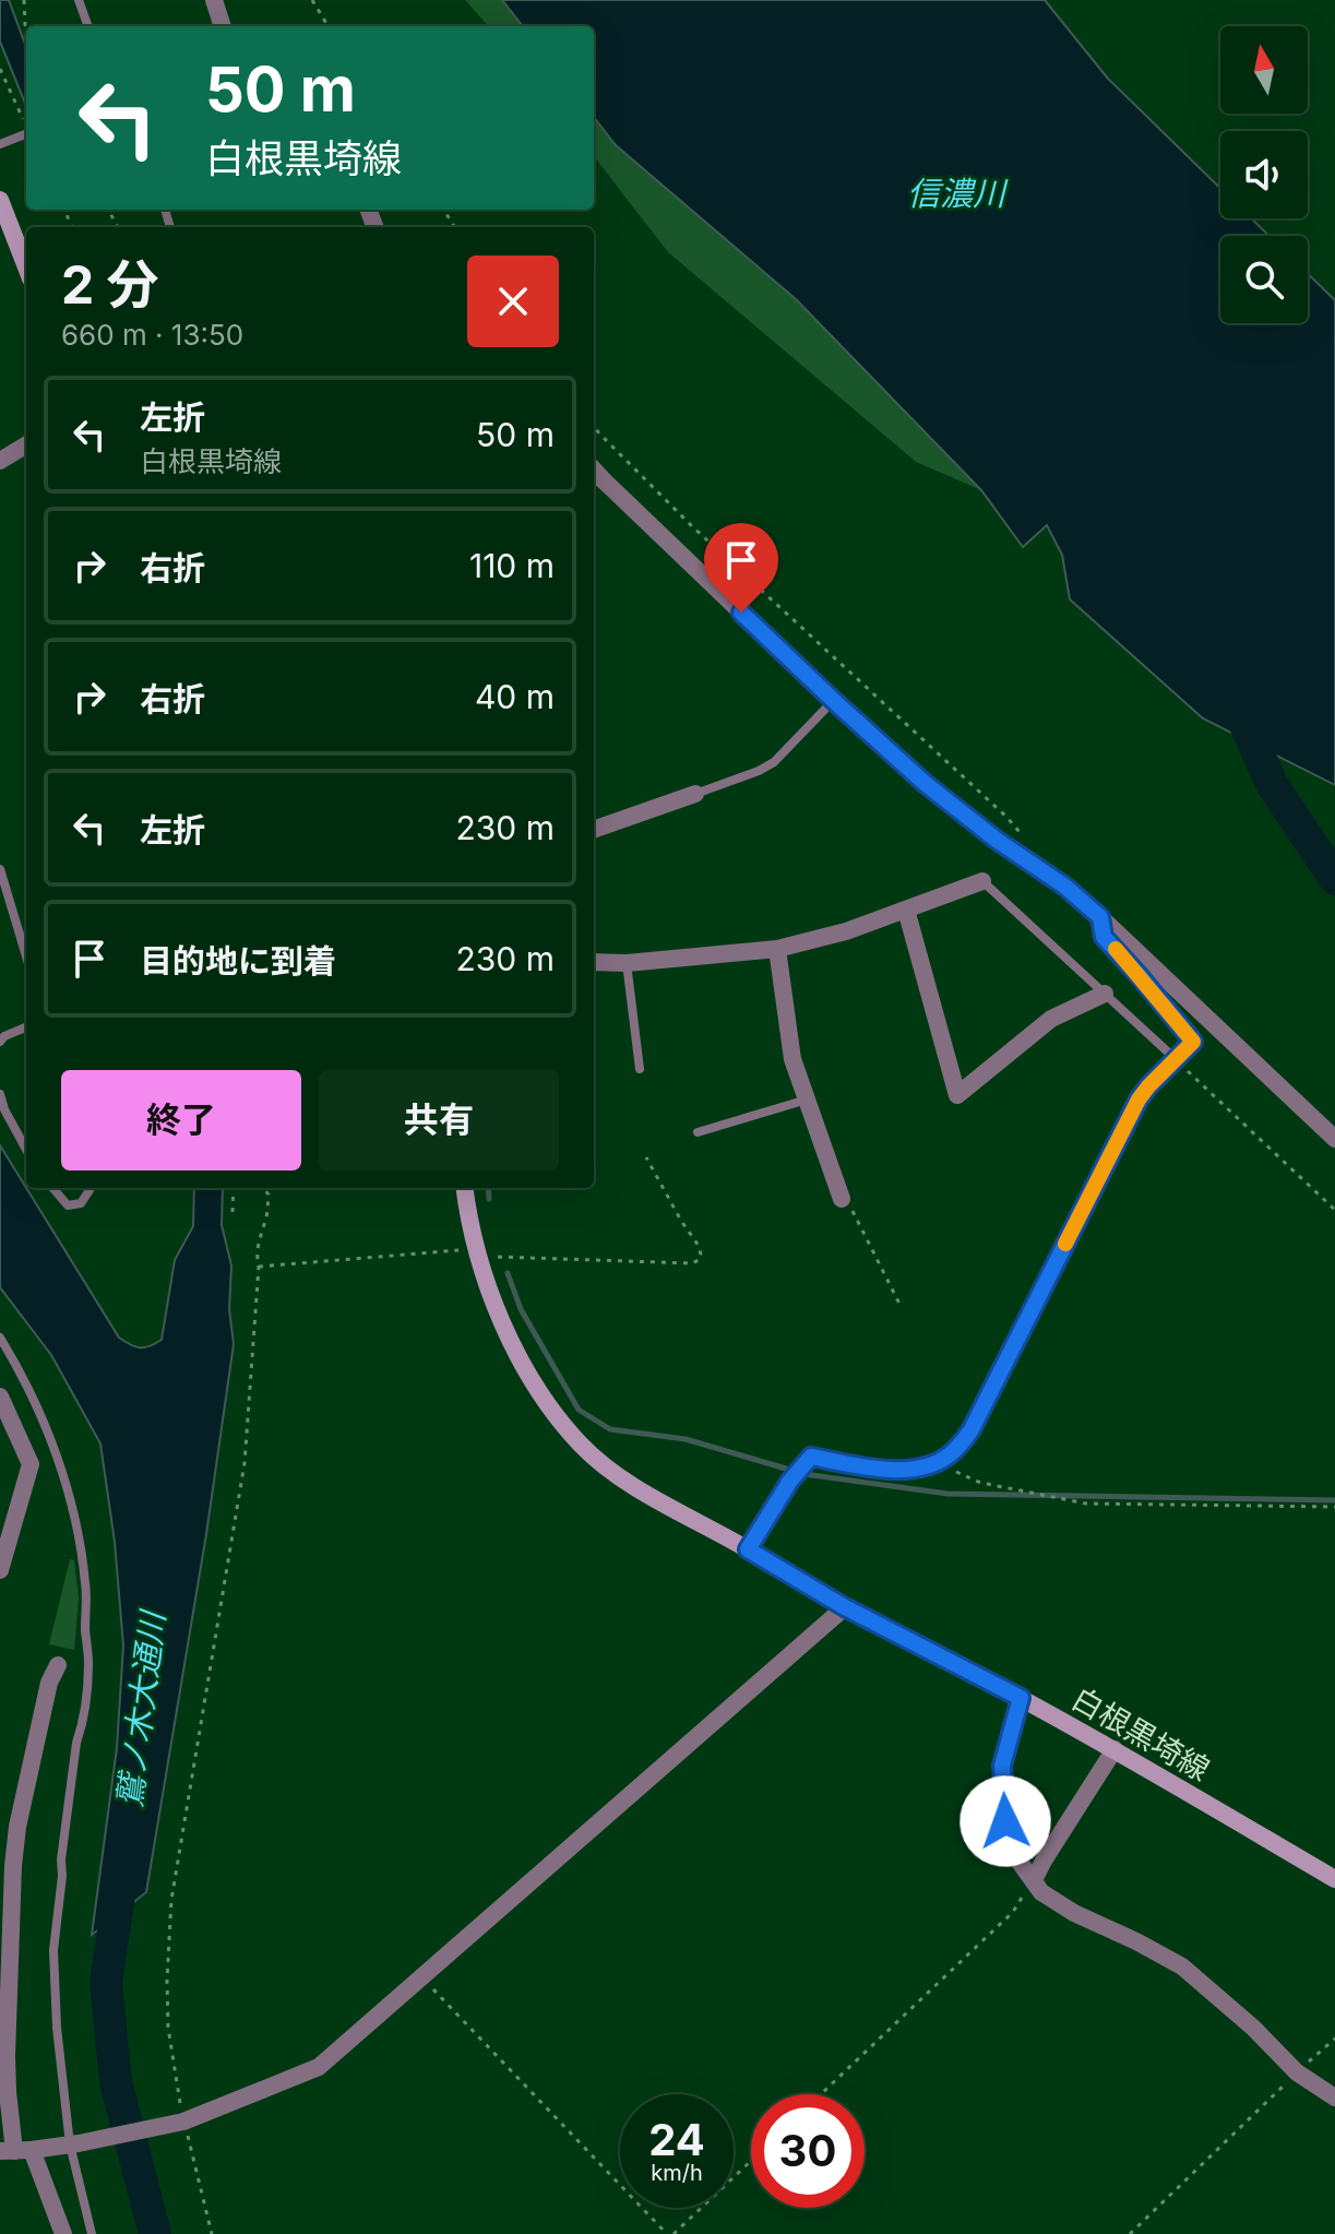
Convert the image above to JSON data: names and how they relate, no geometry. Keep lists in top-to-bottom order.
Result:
{
  "streets": {
    "main road": ["白根黒埼線"]
  },
  "water": ["信濃川", "鷲ノ木大通川"],
  "north": "top",
  "page": {
    "turn": ["50 m", "白根黒埼線"],
    "heading": ["2 分", "660 m · 13:50"],
    "list": [
      {
        "name": "左折",
        "note": "白根黒埼線",
        "value": "50 m"
      },
      {
        "name": "右折",
        "value": "110 m"
      },
      {
        "name": "右折",
        "value": "40 m"
      },
      {
        "name": "左折",
        "value": "230 m"
      },
      {
        "name": "目的地に到着",
        "value": "230 m"
      }
    ],
    "buttons": ["終了", "共有"],
    "speed": "24 km/h",
    "limit": "30"
  }
}
